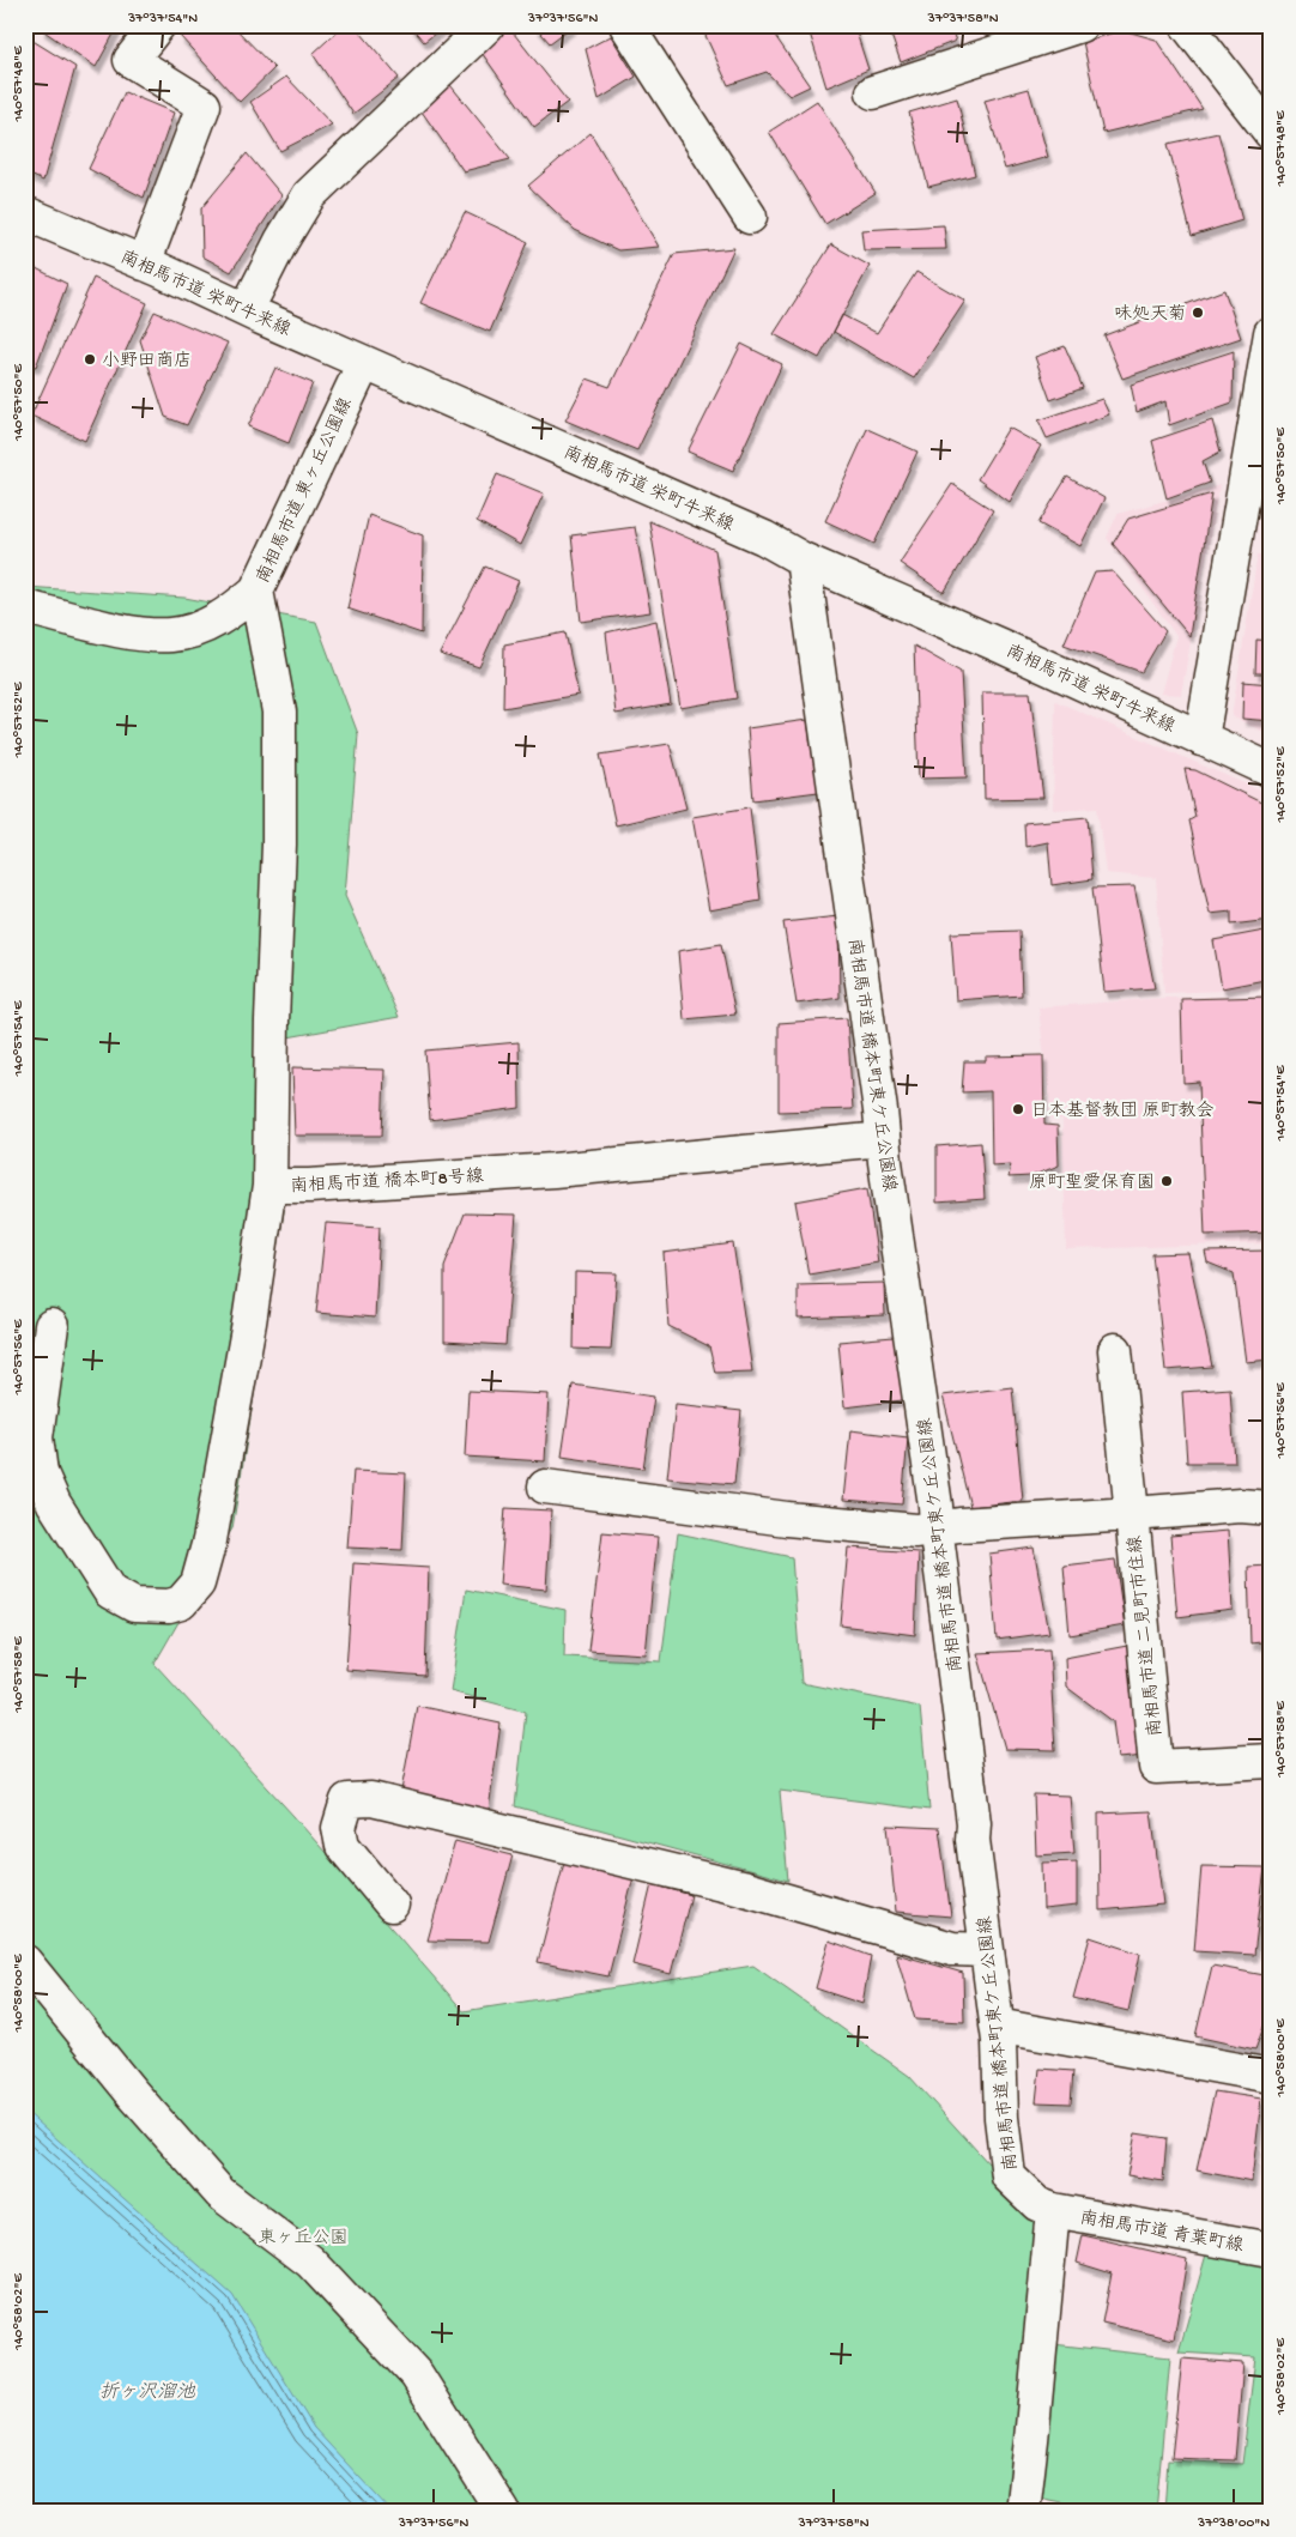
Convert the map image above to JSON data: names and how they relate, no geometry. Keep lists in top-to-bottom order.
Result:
{
  "streets": {
    "street": [
      "南相馬市道 栄町牛来線",
      "南相馬市道 東ヶ丘公園線",
      "南相馬市道 橋本町東ケ丘公園線",
      "南相馬市道 橋本町8号線",
      "南相馬市道 二見町市住線",
      "南相馬市道 青葉町線"
    ]
  },
  "crossings": [
    ["南相馬市道 栄町牛来線", "南相馬市道 東ヶ丘公園線"],
    ["南相馬市道 栄町牛来線", "南相馬市道 橋本町東ケ丘公園線"],
    ["南相馬市道 東ヶ丘公園線", "南相馬市道 橋本町8号線"],
    ["南相馬市道 橋本町東ケ丘公園線", "南相馬市道 橋本町8号線"],
    ["南相馬市道 橋本町東ケ丘公園線", "南相馬市道 二見町市住線"],
    ["南相馬市道 橋本町東ケ丘公園線", "南相馬市道 青葉町線"]
  ],
  "water": ["折ヶ沢溜池"],
  "parks": ["東ヶ丘公園"],
  "places": [
    "味処天菊",
    "小野田商店",
    "日本基督教団 原町教会",
    "原町聖愛保育園"
  ],
  "coordinates": [
    "37°37'54\"N",
    "37°37'56\"N",
    "37°37'58\"N",
    "140°57'48\"E",
    "140°57'50\"E",
    "140°57'52\"E",
    "140°57'54\"E",
    "140°57'56\"E",
    "140°57'58\"E",
    "140°58'00\"E",
    "140°58'02\"E",
    "37°38'00\"N"
  ]
}
